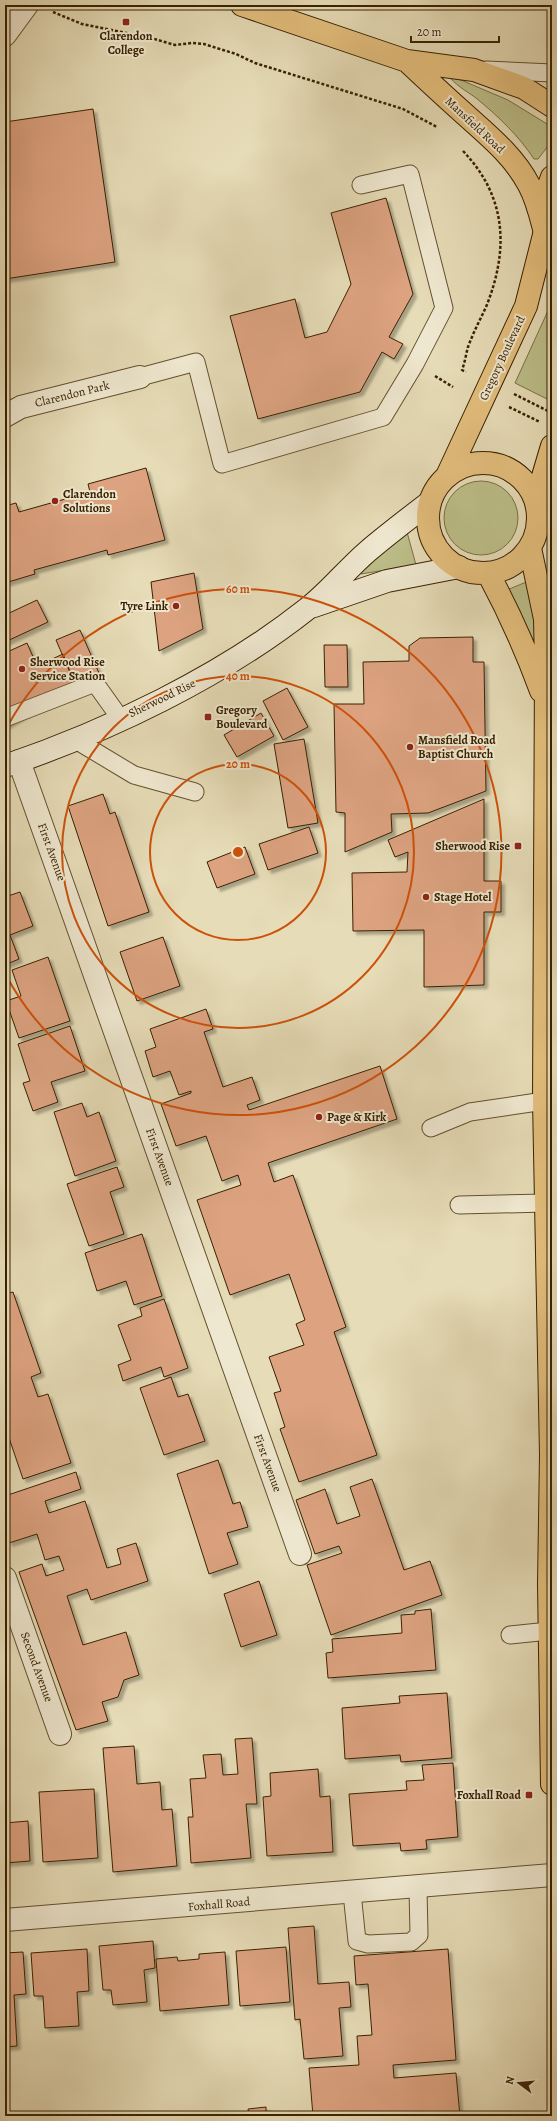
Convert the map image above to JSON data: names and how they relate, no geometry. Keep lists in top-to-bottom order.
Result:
{
  "streets": {
    "main road": ["Mansfield Road", "Gregory Boulevard"],
    "street": [
      "Clarendon Park",
      "Sherwood Rise",
      "First Avenue",
      "Second Avenue",
      "Foxhall Road"
    ]
  },
  "crossings": [
    ["Mansfield Road", "Gregory Boulevard"],
    ["Gregory Boulevard", "Sherwood Rise"],
    ["Sherwood Rise", "First Avenue"]
  ],
  "places": {
    "transit": [
      "Clarendon College",
      "Gregory Boulevard",
      "Sherwood Rise",
      "Foxhall Road"
    ],
    "other": [
      "Clarendon Solutions",
      "Tyre Link",
      "Sherwood Rise Service Station",
      "Mansfield Road Baptist Church",
      "Stage Hotel",
      "Page & Kirk"
    ]
  },
  "scale_bar": "20 m",
  "north": "left",
  "rings": ["60 m", "40 m", "20 m"]
}
